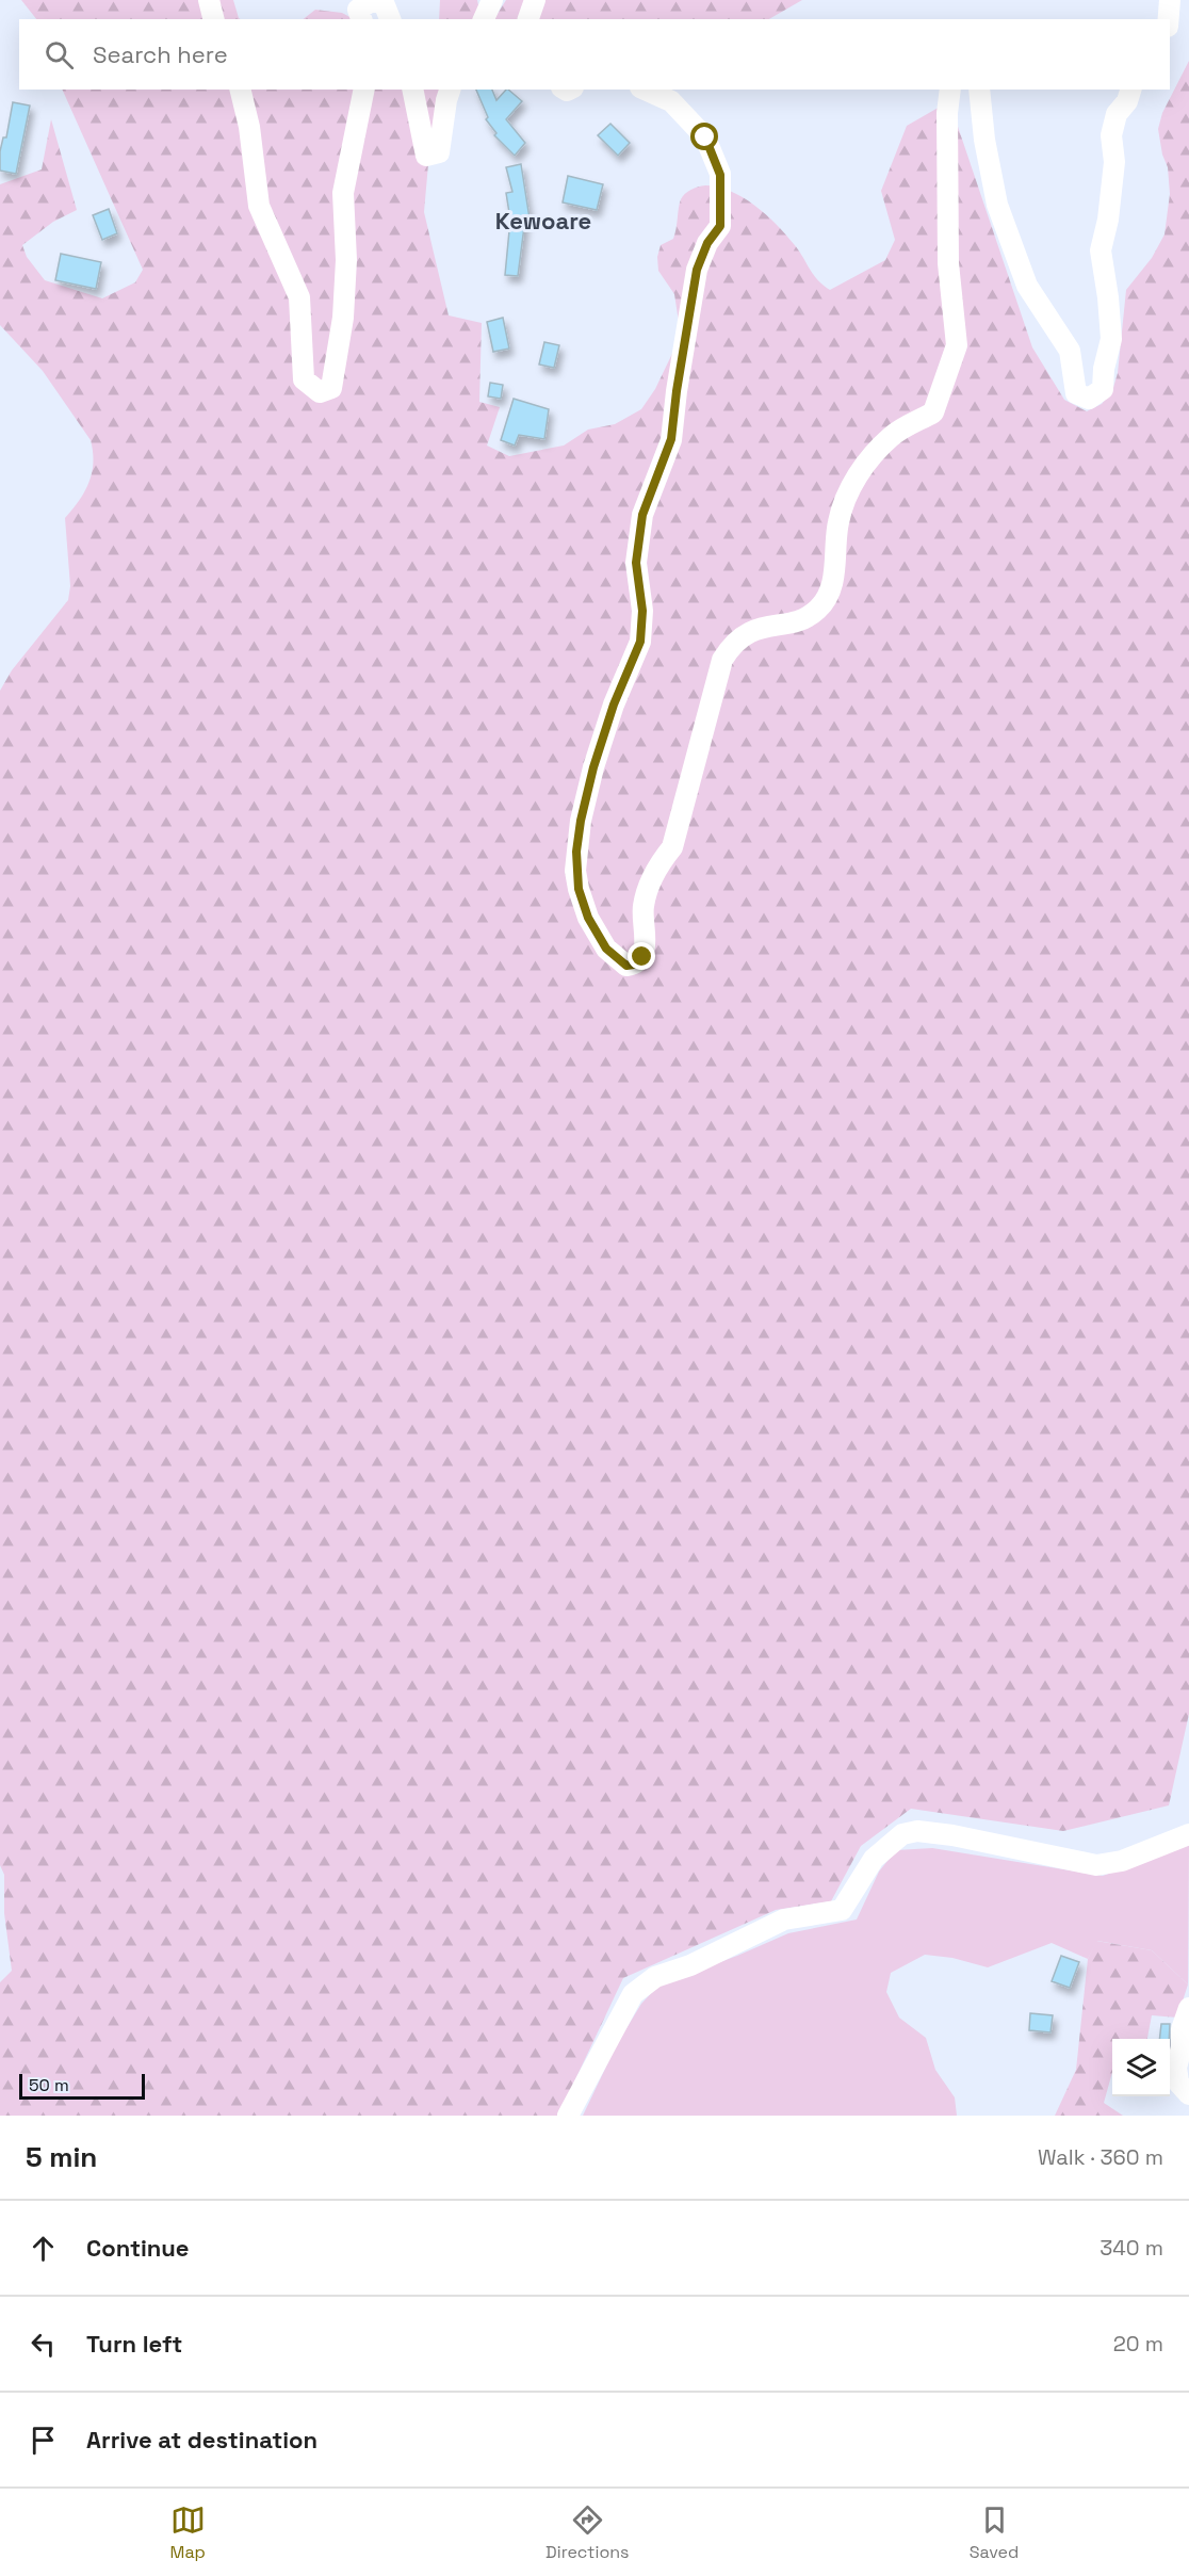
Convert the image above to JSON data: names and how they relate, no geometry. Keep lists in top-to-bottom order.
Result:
{
  "districts": ["Kewoare"],
  "scale_bar": "50 m",
  "page": {
    "search": "Search here",
    "scale": "50 m",
    "heading": ["5 min", "Walk · 360 m"],
    "list": [
      ["Continue", "340 m"],
      ["Turn left", "20 m"],
      "Arrive at destination"
    ],
    "nav": ["Map", "Directions", "Saved"]
  }
}
